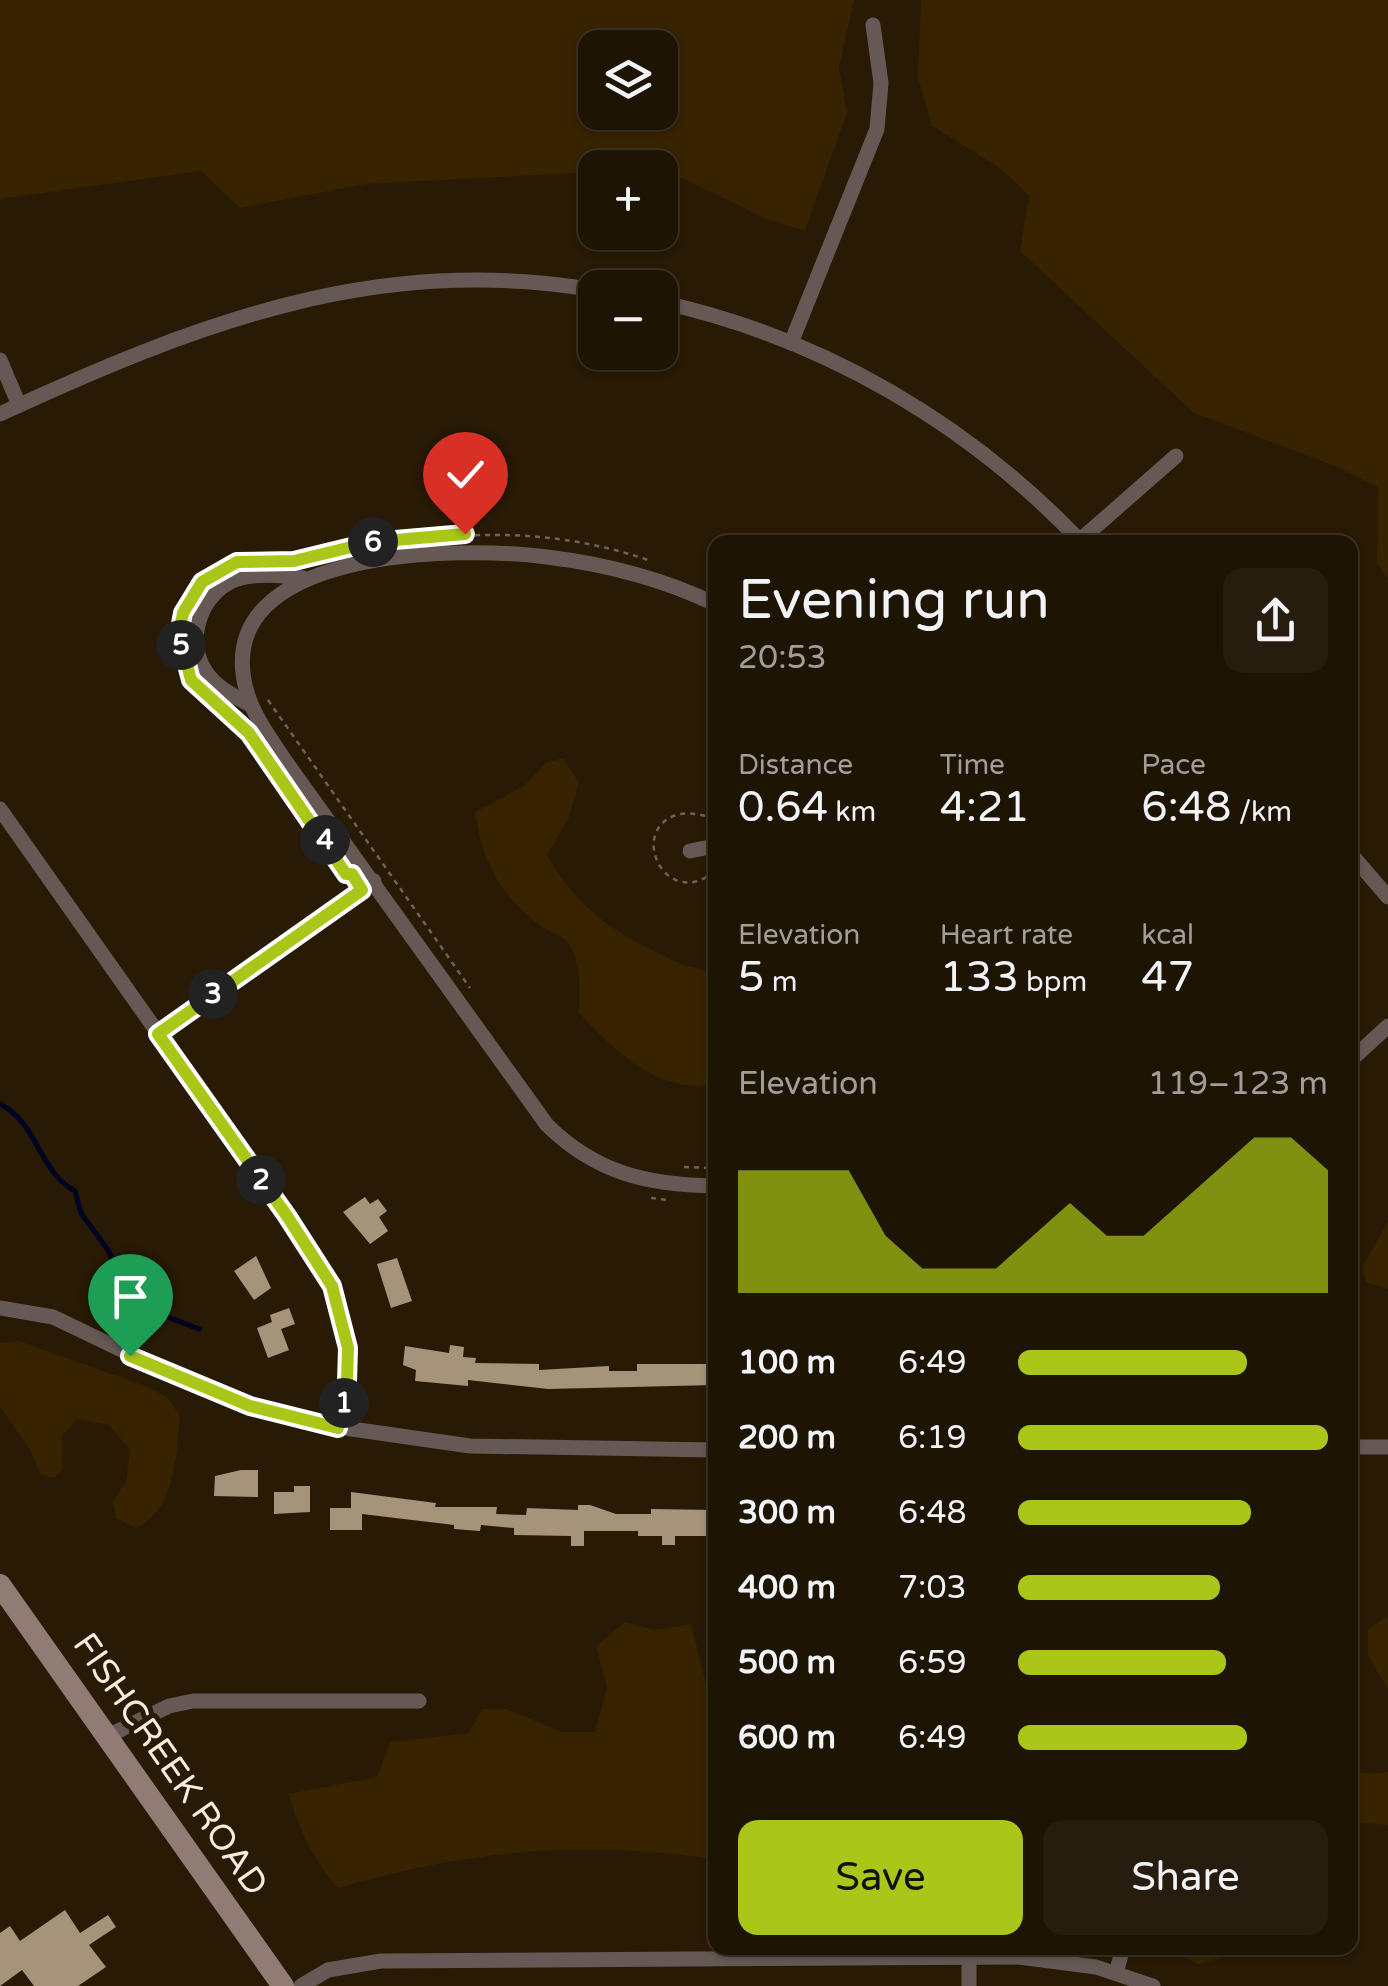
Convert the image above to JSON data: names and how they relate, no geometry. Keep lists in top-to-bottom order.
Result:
{
  "streets": {
    "main road": ["FISHCREEK ROAD"]
  },
  "page": {
    "map_buttons": ["+", "−"],
    "pins": [
      "6",
      "5",
      "4",
      "3",
      "2",
      "1"
    ],
    "heading": ["Evening run", "20:53"],
    "stats": [
      ["Distance", "0.64 km"],
      ["Time", "4:21"],
      ["Pace", "6:48 /km"],
      ["Elevation", "5 m"],
      ["Heart rate", "133 bpm"],
      ["kcal", "47"]
    ],
    "chart": ["Elevation", "119–123 m"],
    "list": [
      {
        "name": "100 m",
        "note": "6:49"
      },
      {
        "name": "200 m",
        "note": "6:19"
      },
      {
        "name": "300 m",
        "note": "6:48"
      },
      {
        "name": "400 m",
        "note": "7:03"
      },
      {
        "name": "500 m",
        "note": "6:59"
      },
      {
        "name": "600 m",
        "note": "6:49"
      }
    ],
    "buttons": ["Save", "Share"]
  }
}
